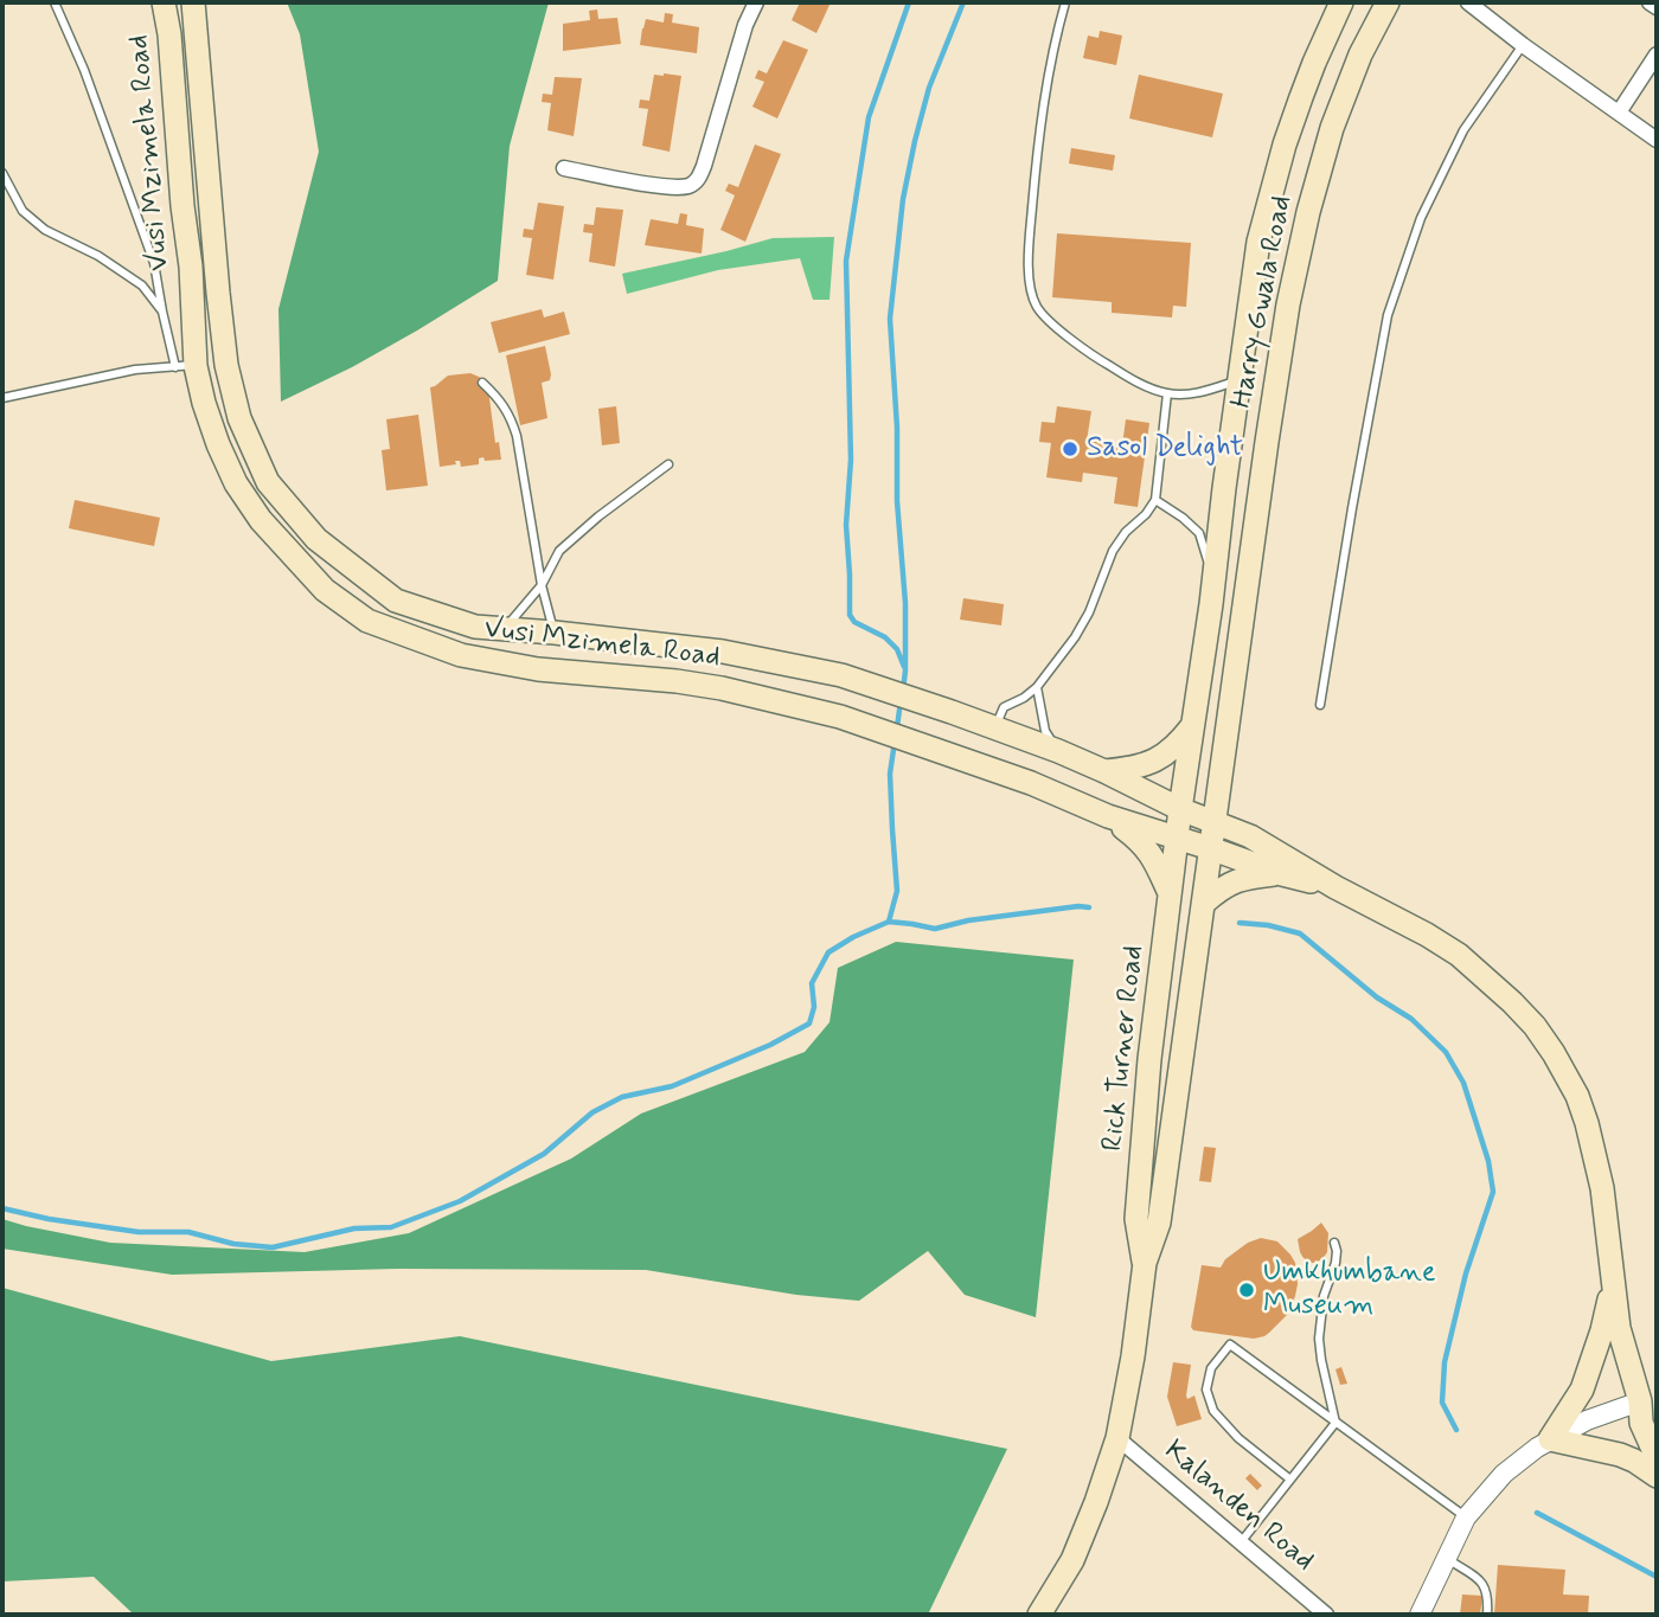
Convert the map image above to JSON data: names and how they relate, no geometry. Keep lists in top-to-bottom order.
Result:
{
  "streets": {
    "main road": ["Vusi Mzimela Road", "Harry Gwala Road", "Rick Turner Road"],
    "street": ["Kalanden Road"]
  },
  "crossings": [
    ["Vusi Mzimela Road", "Harry Gwala Road"],
    ["Vusi Mzimela Road", "Rick Turner Road"],
    ["Harry Gwala Road", "Rick Turner Road"],
    ["Rick Turner Road", "Kalanden Road"]
  ],
  "places": ["Sasol Delight", "Umkhumbane Museum"]
}
